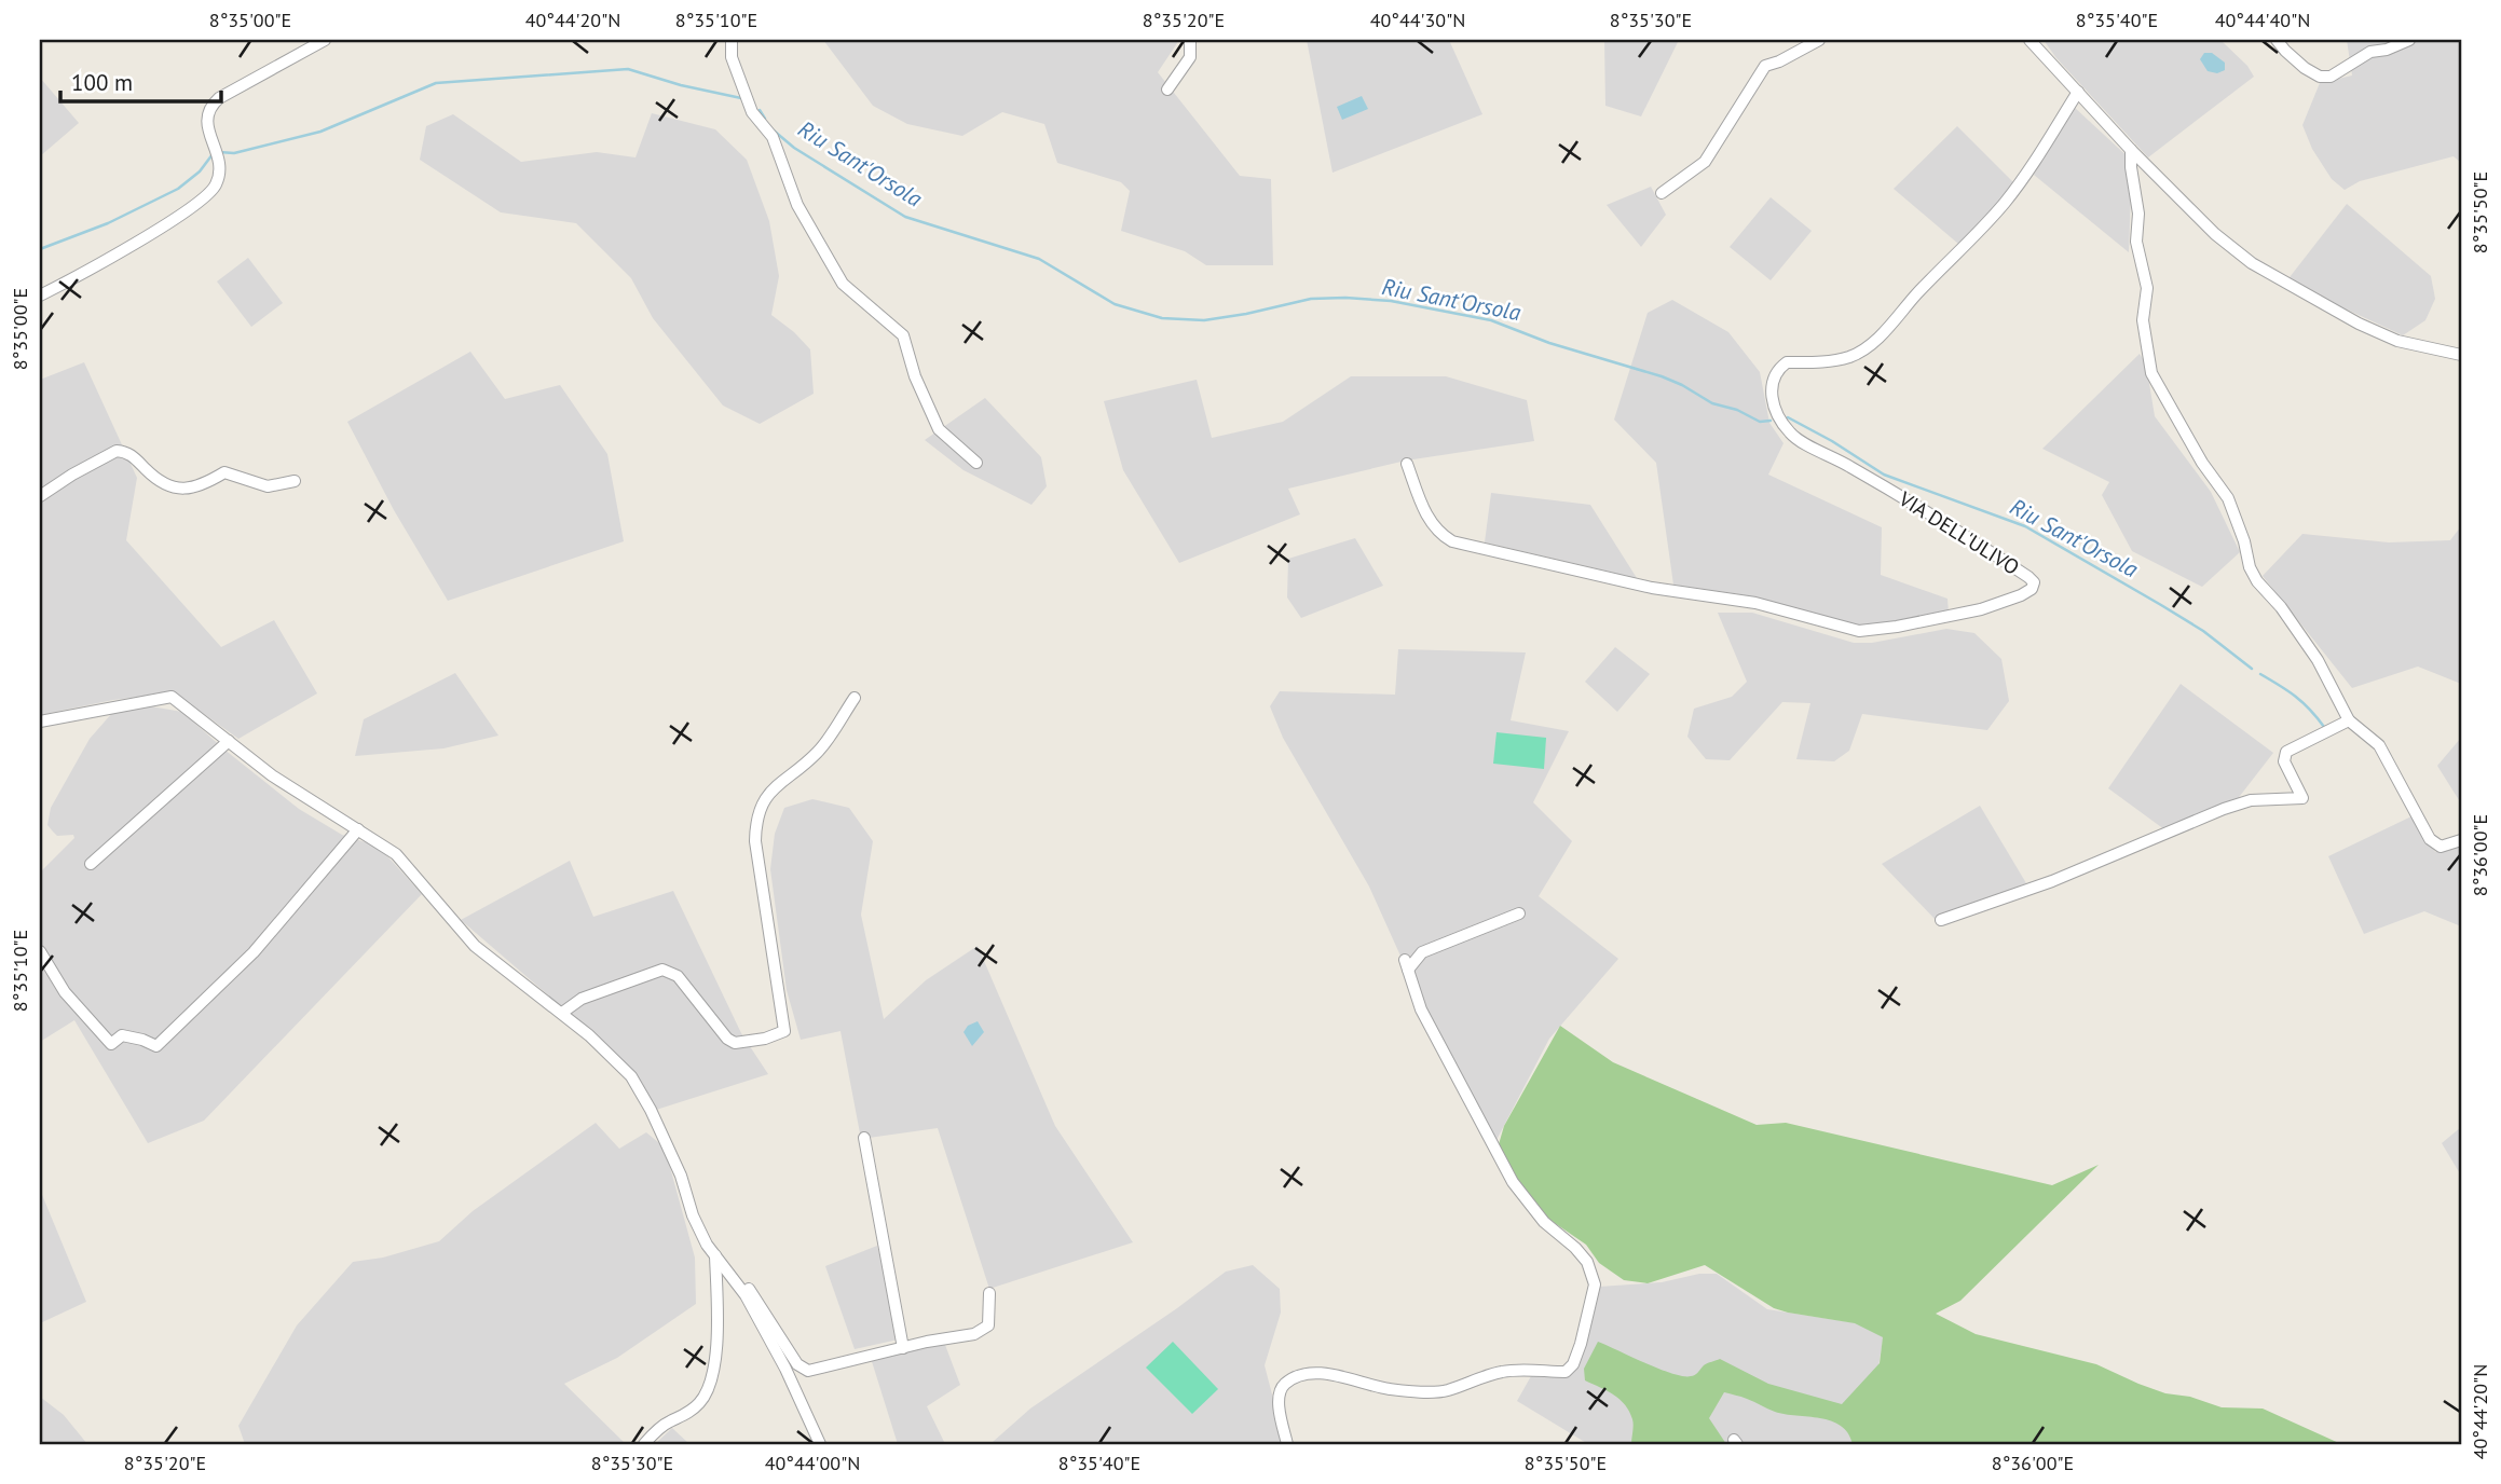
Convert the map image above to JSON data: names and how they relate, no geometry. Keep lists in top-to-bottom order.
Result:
{
  "streets": {
    "street": ["VIA DELL'ULIVO"]
  },
  "water": ["Riu Sant'Orsola"],
  "scale_bar": "100 m",
  "coordinates": [
    "8°35'00\"E",
    "40°44'20\"N",
    "8°35'10\"E",
    "8°35'20\"E",
    "40°44'30\"N",
    "8°35'30\"E",
    "8°35'40\"E",
    "40°44'40\"N",
    "8°35'50\"E",
    "8°36'00\"E",
    "40°44'00\"N"
  ]
}
